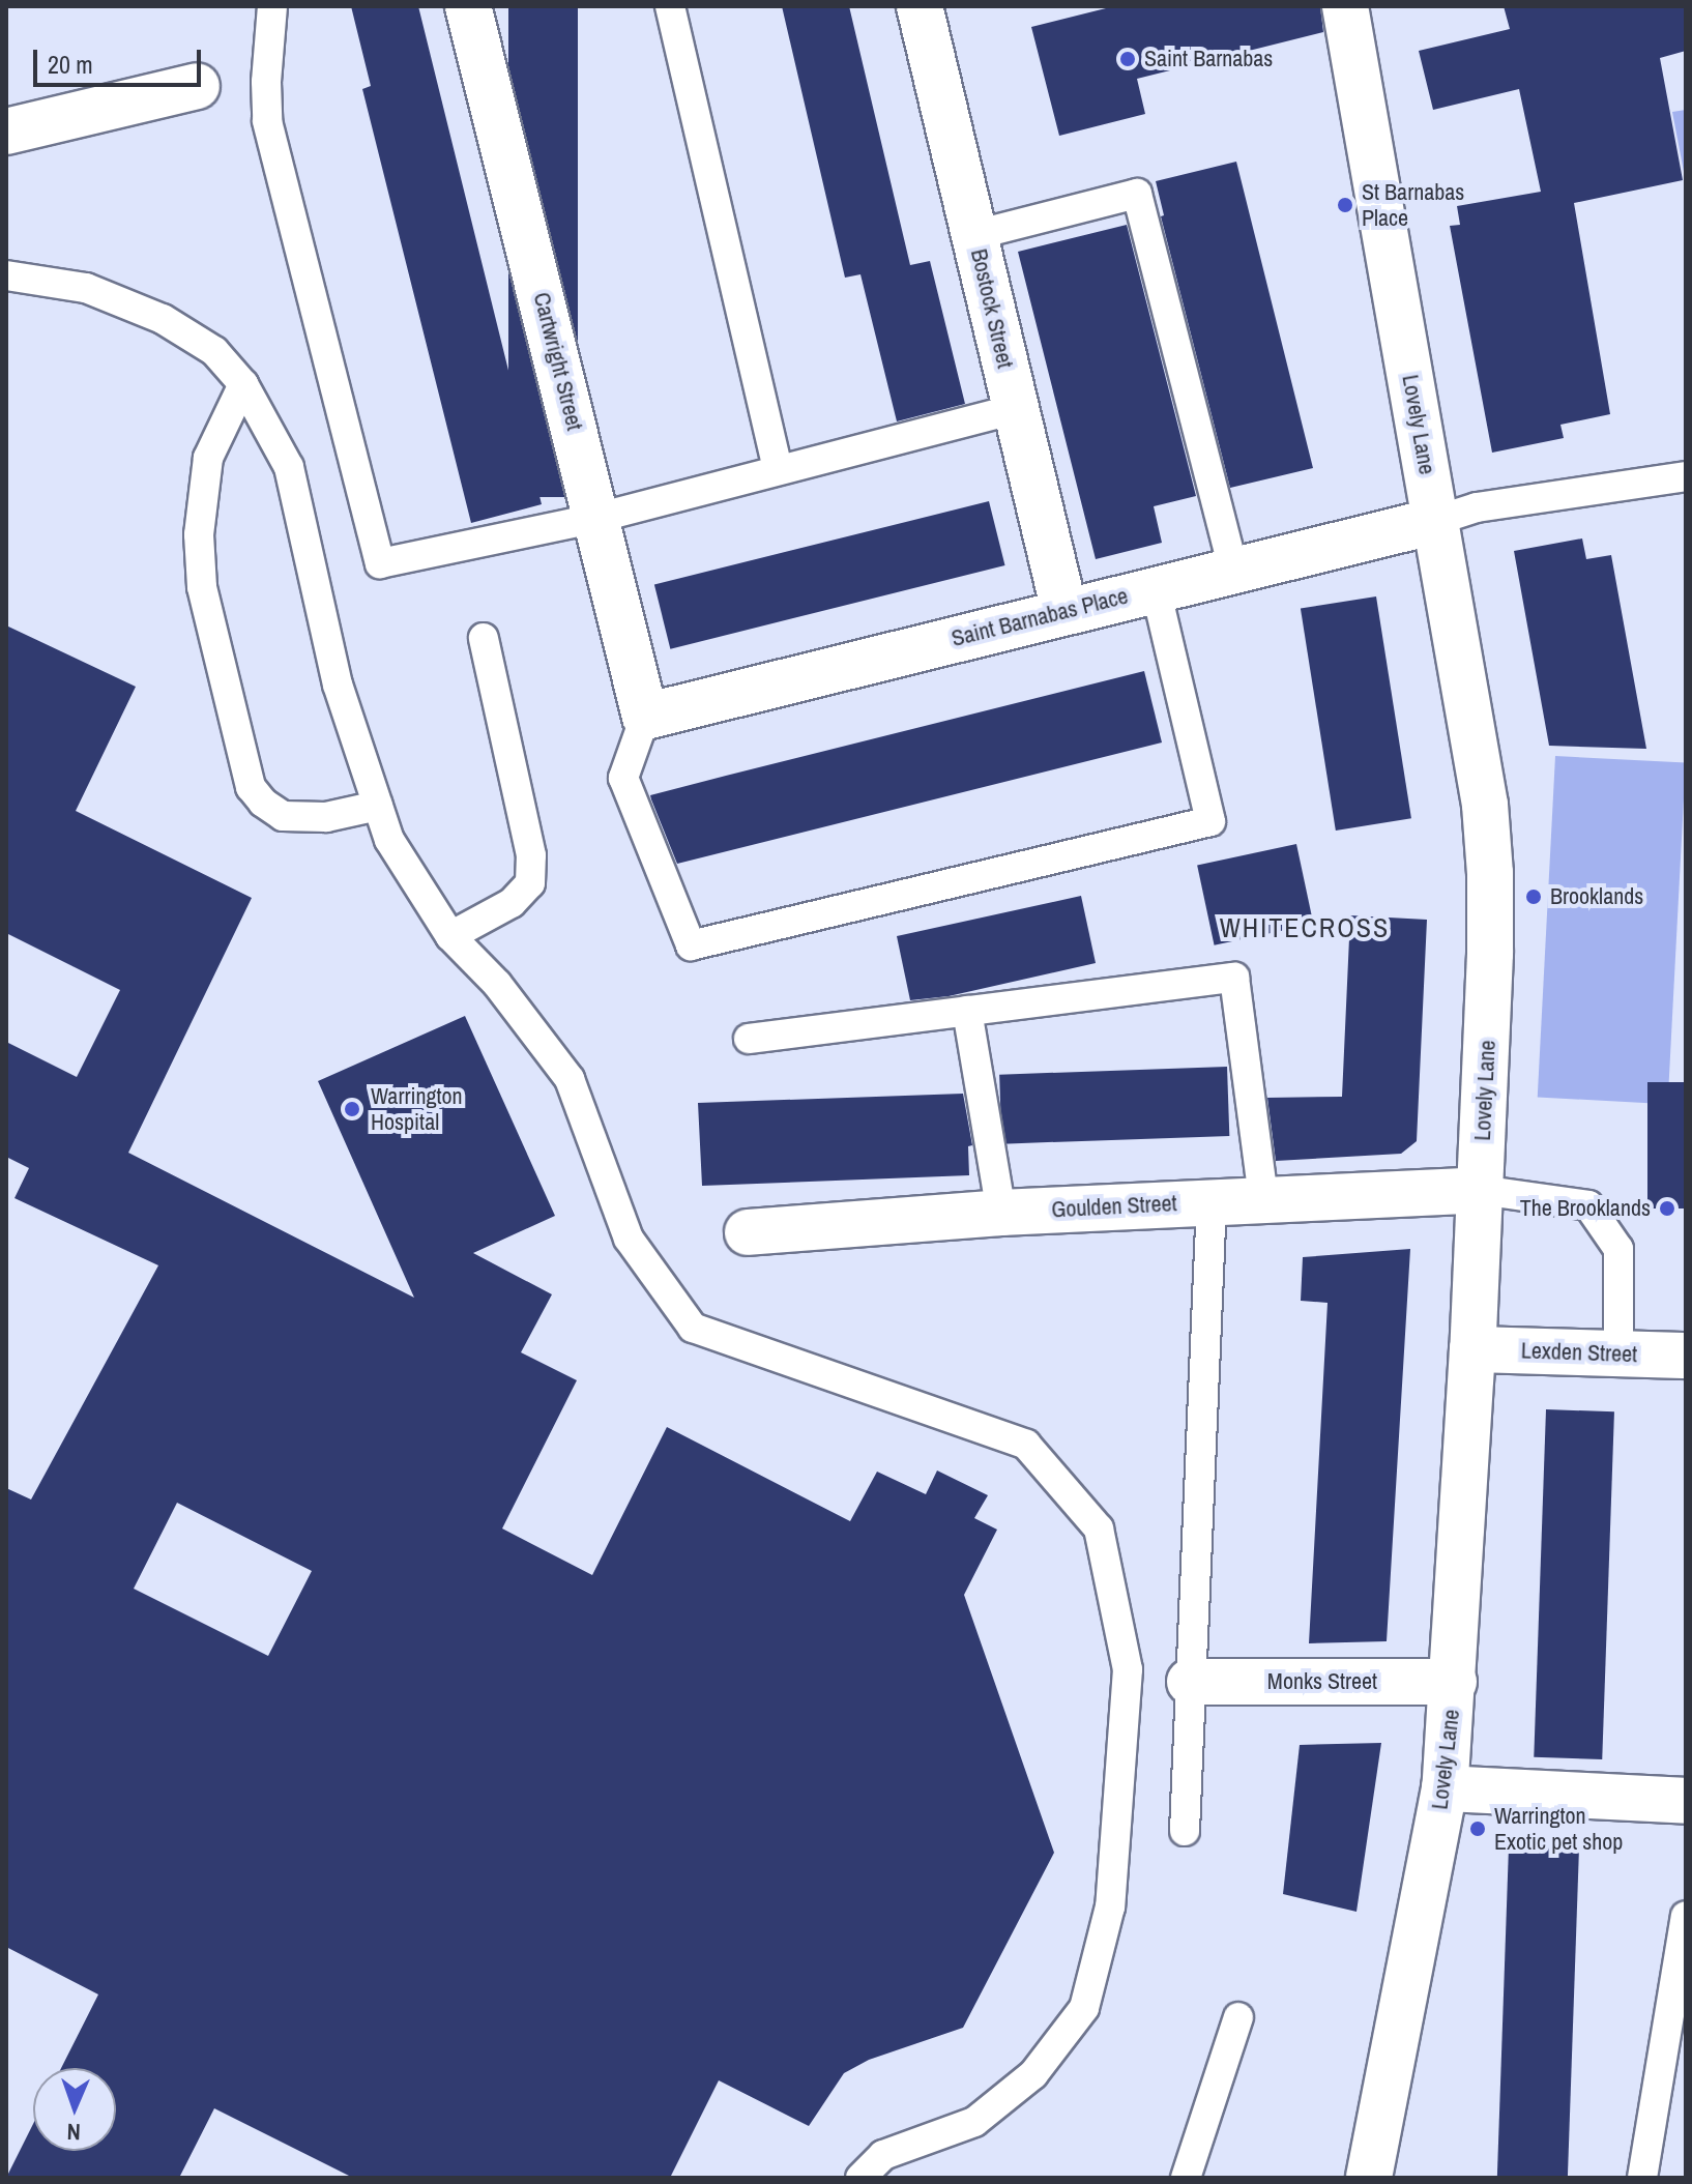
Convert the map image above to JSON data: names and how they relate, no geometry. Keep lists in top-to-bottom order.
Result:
{
  "streets": {
    "street": [
      "Bostock Street",
      "Cartwright Street",
      "Lovely Lane",
      "Saint Barnabas Place",
      "Goulden Street",
      "Lexden Street",
      "Monks Street"
    ]
  },
  "crossings": [
    ["Bostock Street", "Saint Barnabas Place"],
    ["Cartwright Street", "Saint Barnabas Place"],
    ["Lovely Lane", "Saint Barnabas Place"],
    ["Lovely Lane", "Goulden Street"],
    ["Lovely Lane", "Lexden Street"],
    ["Lovely Lane", "Monks Street"]
  ],
  "districts": ["WHITECROSS"],
  "places": [
    "Saint Barnabas",
    "St Barnabas Place",
    "Brooklands",
    "Warrington Hospital",
    "The Brooklands",
    "Warrington Exotic pet shop"
  ],
  "scale_bar": "20 m",
  "north": "bottom"
}
